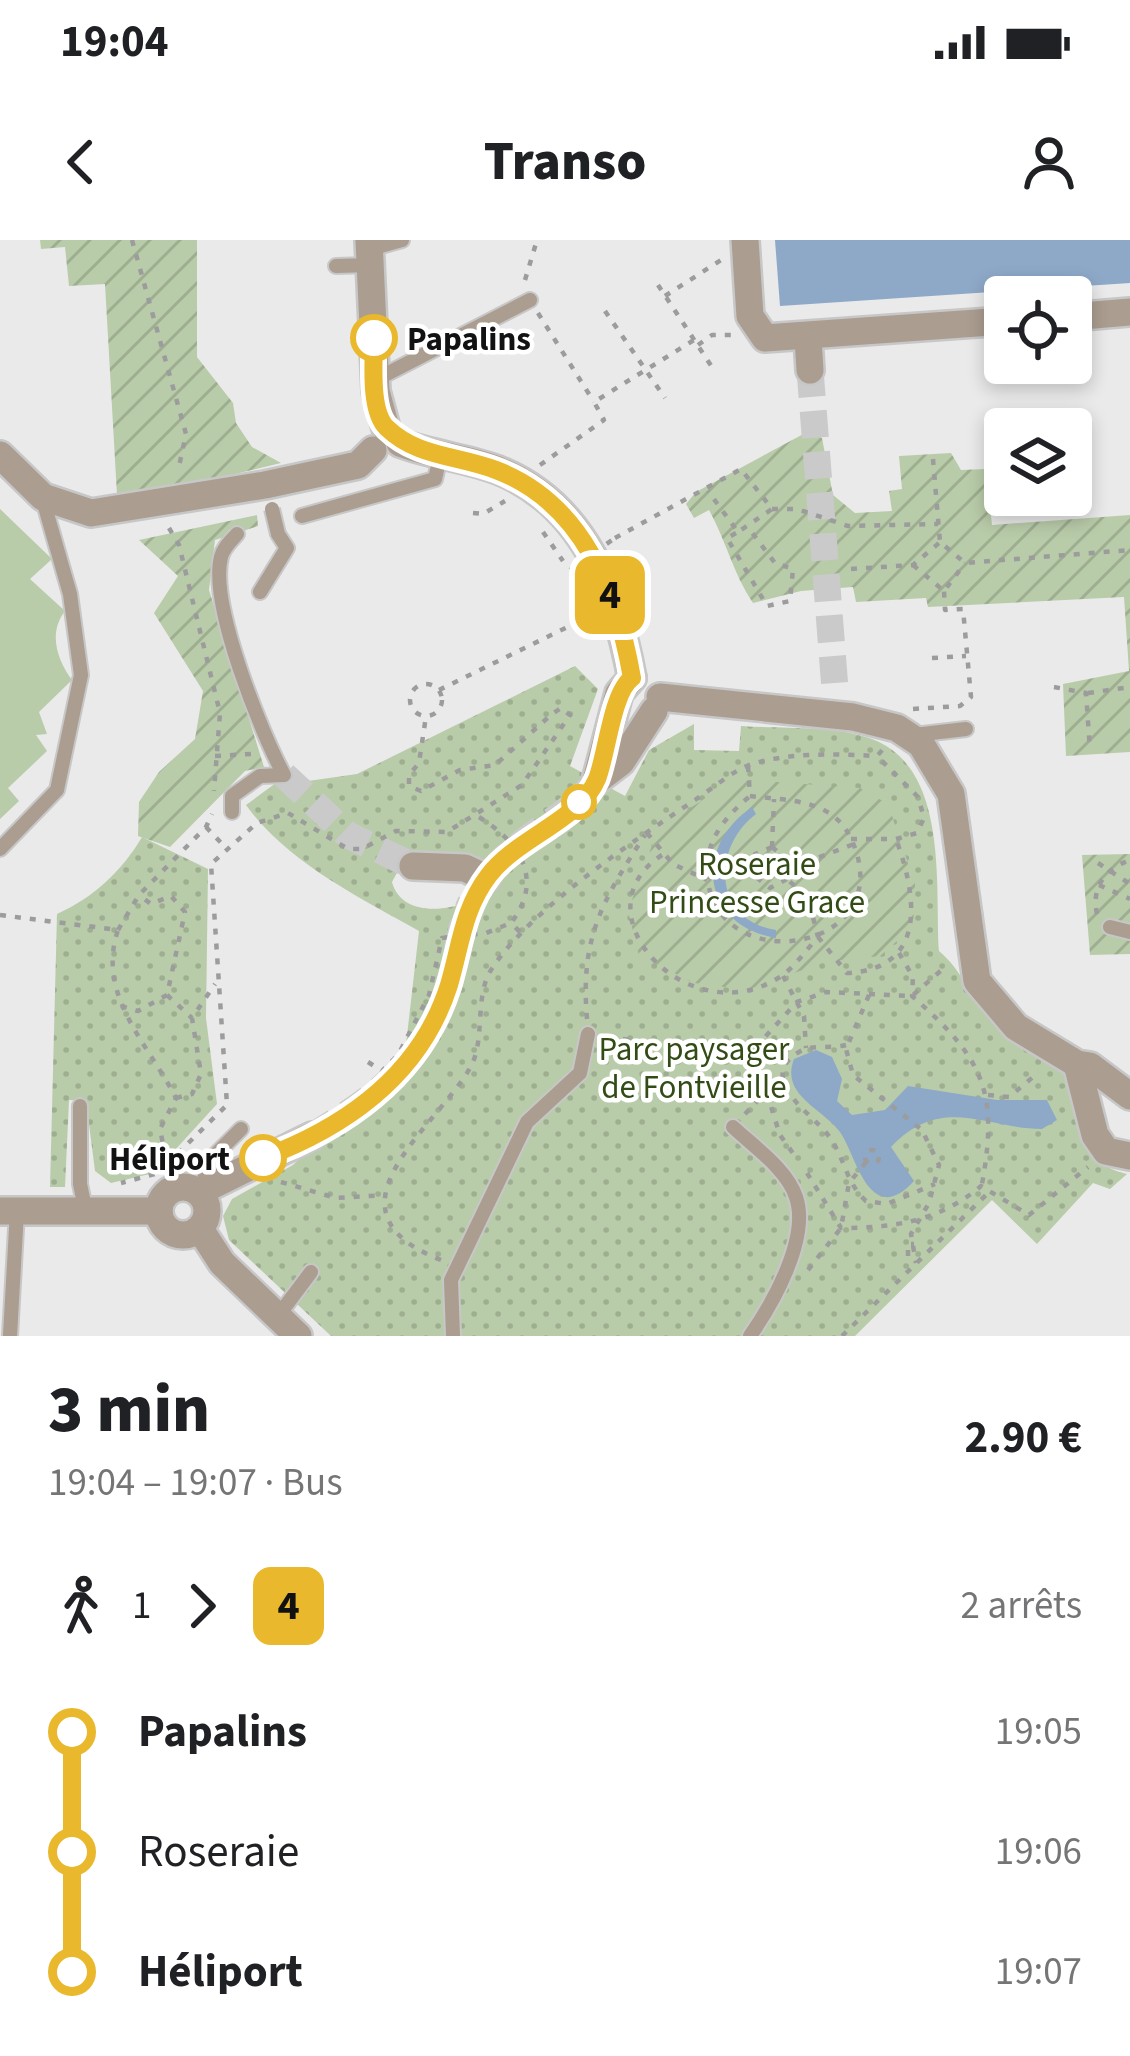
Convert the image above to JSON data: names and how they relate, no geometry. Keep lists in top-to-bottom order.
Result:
{
  "parks": ["Roseraie Princesse Grace", "Parc paysager de Fontvieille"],
  "places": ["Papalins", "Héliport"],
  "lines": ["bus line 4"],
  "page": {
    "status": "19:04",
    "header": "Transo",
    "on_map": "4",
    "heading": ["3 min", "19:04 – 19:07 · Bus", "2.90 €"],
    "legs": ["1", "4", "2 arrêts"],
    "list": [
      {
        "name": "Papalins",
        "value": "19:05"
      },
      {
        "name": "Roseraie",
        "value": "19:06"
      },
      {
        "name": "Héliport",
        "value": "19:07"
      }
    ]
  }
}
